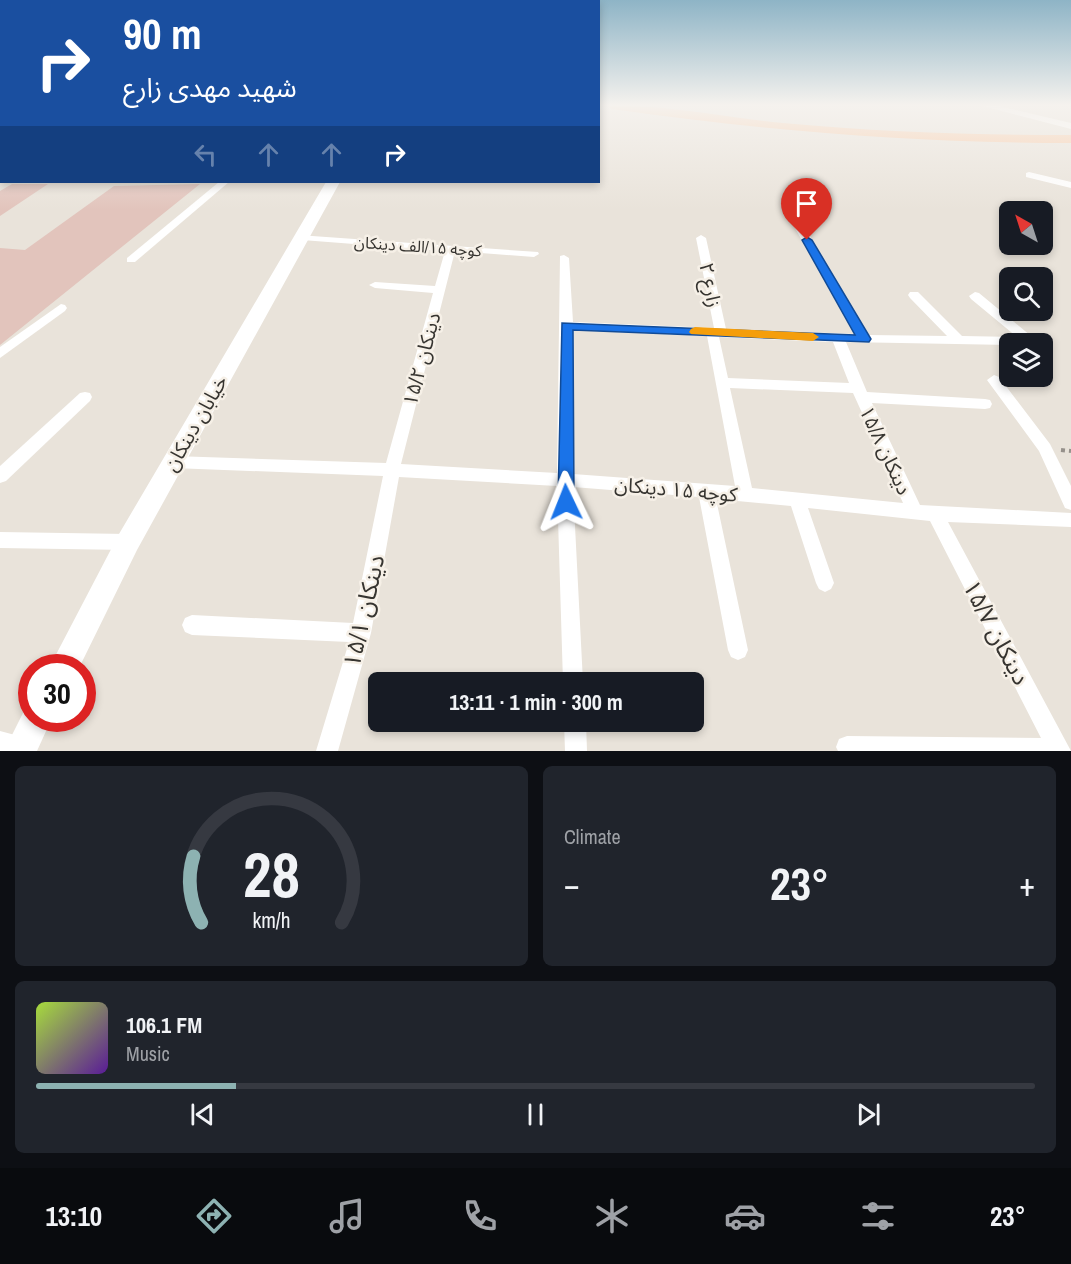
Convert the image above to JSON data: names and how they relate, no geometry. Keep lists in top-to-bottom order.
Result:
{
  "streets": {
    "main road": ["خیابان دینکان"],
    "street": [
      "کوچه ۱۵/الف دینکان",
      "۲ زارع",
      "۱۵/۲ دینکان",
      "۱۵/۸ دینکان",
      "کوچه ۱۵ دینکان",
      "۱۵/۱ دینکان",
      "۱۵/۷ دینکان"
    ]
  },
  "crossings": [
    ["کوچه ۱۵/الف دینکان", "۱۵/۲ دینکان"],
    ["کوچه ۱۵/الف دینکان", "خیابان دینکان"],
    ["۲ زارع", "کوچه ۱۵ دینکان"],
    ["۱۵/۲ دینکان", "کوچه ۱۵ دینکان"],
    ["۱۵/۲ دینکان", "۱۵/۱ دینکان"],
    ["خیابان دینکان", "کوچه ۱۵ دینکان"],
    ["۱۵/۸ دینکان", "کوچه ۱۵ دینکان"],
    ["کوچه ۱۵ دینکان", "۱۵/۱ دینکان"],
    ["کوچه ۱۵ دینکان", "۱۵/۷ دینکان"]
  ],
  "north": "top left",
  "page": {
    "turn": ["90 m", "شهید مهدی زارع"],
    "limit": "30",
    "trip": "13:11 · 1 min · 300 m",
    "tile": "Climate",
    "heat": ["−", "23°", "+"],
    "song": ["106.1 FM", "Music"],
    "tabs": ["13:10", "23°"],
    "gauge": ["28", "km/h"]
  }
}
